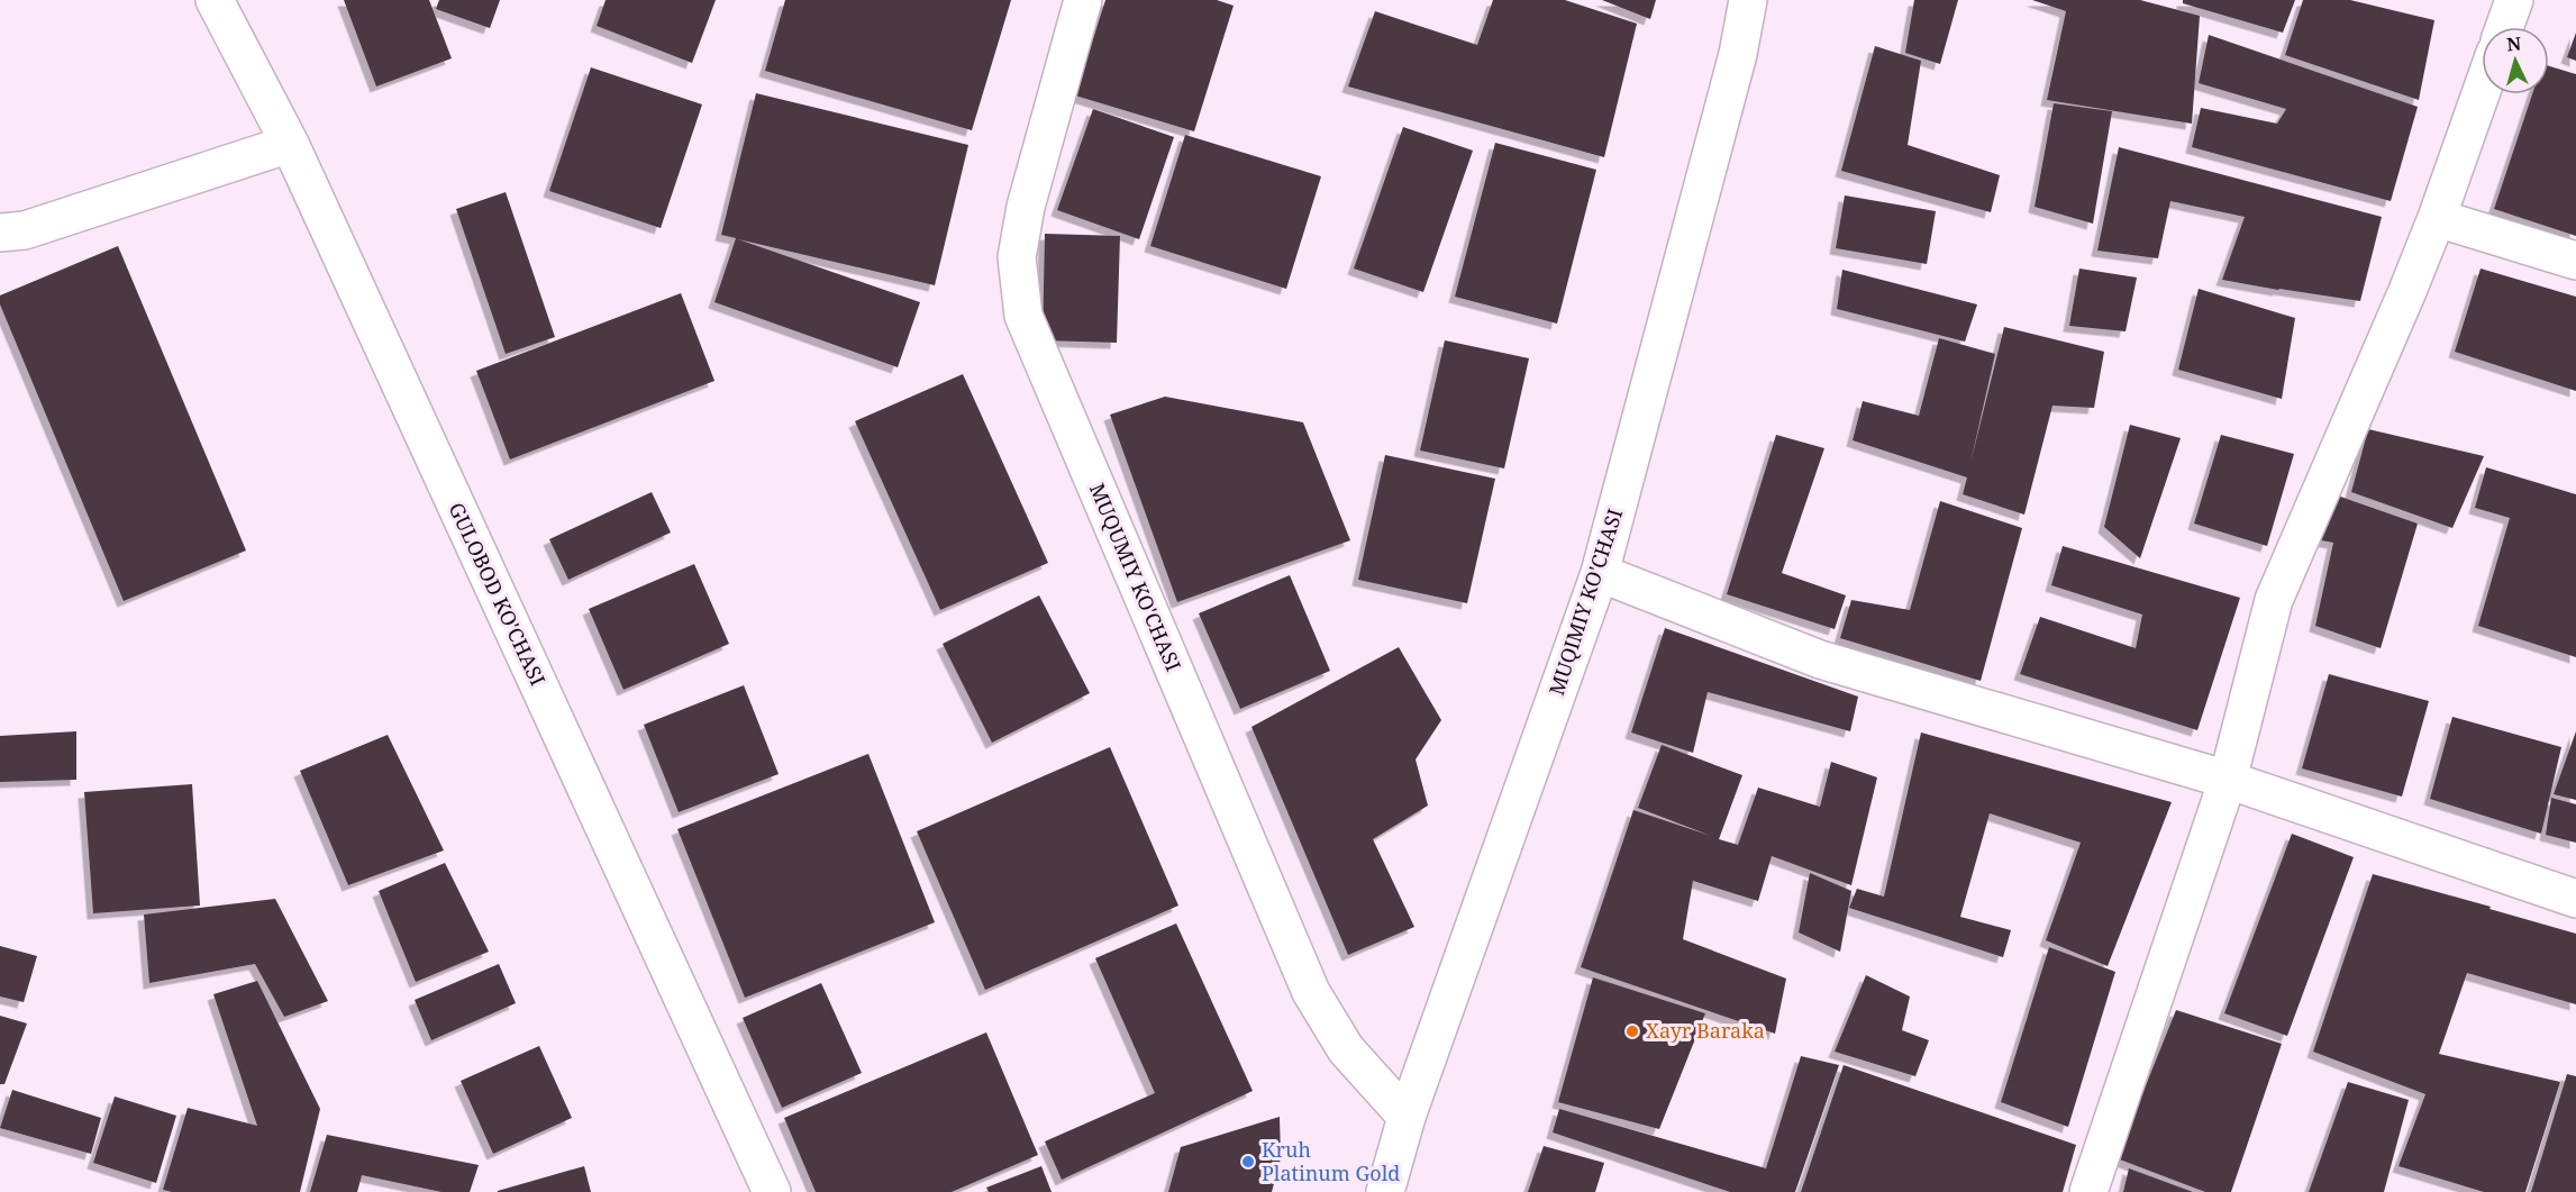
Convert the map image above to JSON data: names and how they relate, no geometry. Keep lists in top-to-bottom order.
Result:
{
  "streets": {
    "street": ["MUQUMIY KO'CHASI", "GULOBOD KO'CHASI", "MUQIMIY KO'CHASI"]
  },
  "crossings": [
    ["MUQUMIY KO'CHASI", "MUQIMIY KO'CHASI"]
  ],
  "places": ["Xayr Baraka", "Kruh Platinum Gold"],
  "north": "top"
}
